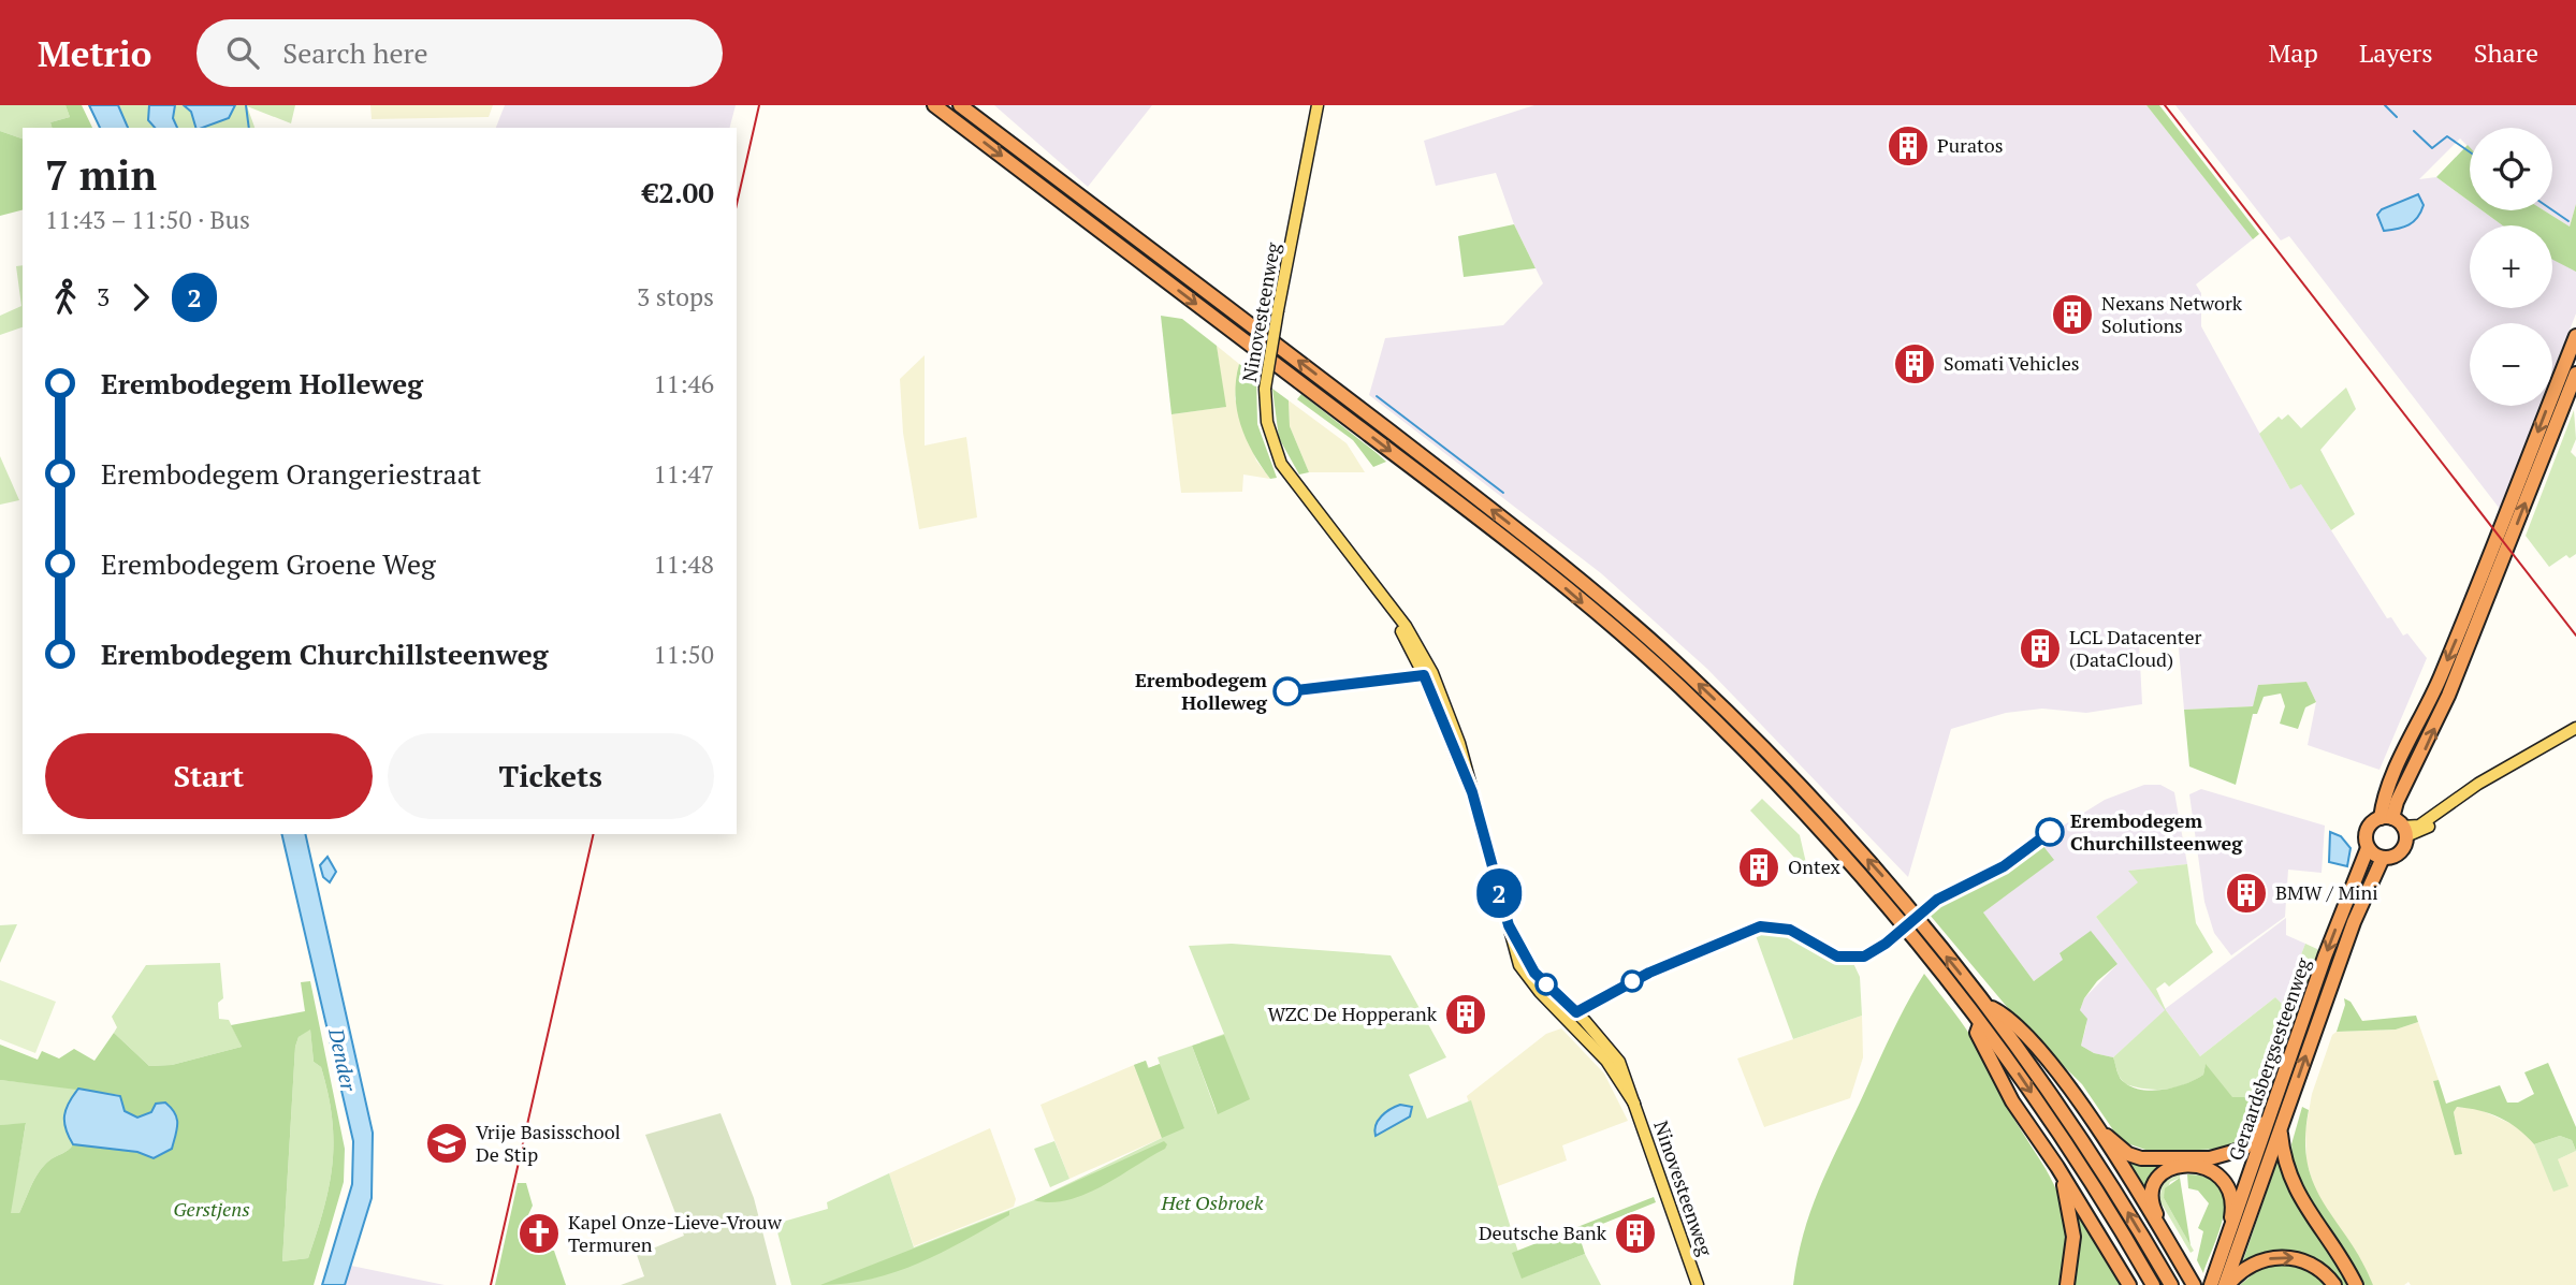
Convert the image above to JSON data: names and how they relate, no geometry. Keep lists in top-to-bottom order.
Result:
{
  "streets": {
    "highway": ["Geraardsbergsesteenweg"],
    "main road": ["Ninovesteenweg"]
  },
  "water": ["Dender"],
  "parks": ["Het Osbroek", "Gerstjens"],
  "places": {
    "building": [
      "Puratos",
      "Nexans Network Solutions",
      "Somati Vehicles",
      "LCL Datacenter (DataCloud)",
      "Ontex",
      "BMW / Mini",
      "WZC De Hopperank",
      "Deutsche Bank"
    ],
    "other": ["Erembodegem Holleweg", "Erembodegem Churchillsteenweg"],
    "school or university": ["Vrije Basisschool De Stip"],
    "church": ["Kapel Onze-Lieve-Vrouw Termuren"]
  },
  "lines": ["bus line 2"],
  "page": {
    "header": "Metrio",
    "search": "Search here",
    "nav": ["Map", "Layers", "Share"],
    "on_map": "2",
    "map_buttons": ["+", "−"],
    "heading": ["7 min", "11:43 – 11:50 · Bus", "€2.00"],
    "legs": ["3", "2", "3 stops"],
    "list": [
      {
        "name": "Erembodegem Holleweg",
        "value": "11:46"
      },
      {
        "name": "Erembodegem Orangeriestraat",
        "value": "11:47"
      },
      {
        "name": "Erembodegem Groene Weg",
        "value": "11:48"
      },
      {
        "name": "Erembodegem Churchillsteenweg",
        "value": "11:50"
      }
    ],
    "buttons": ["Start", "Tickets"]
  }
}
